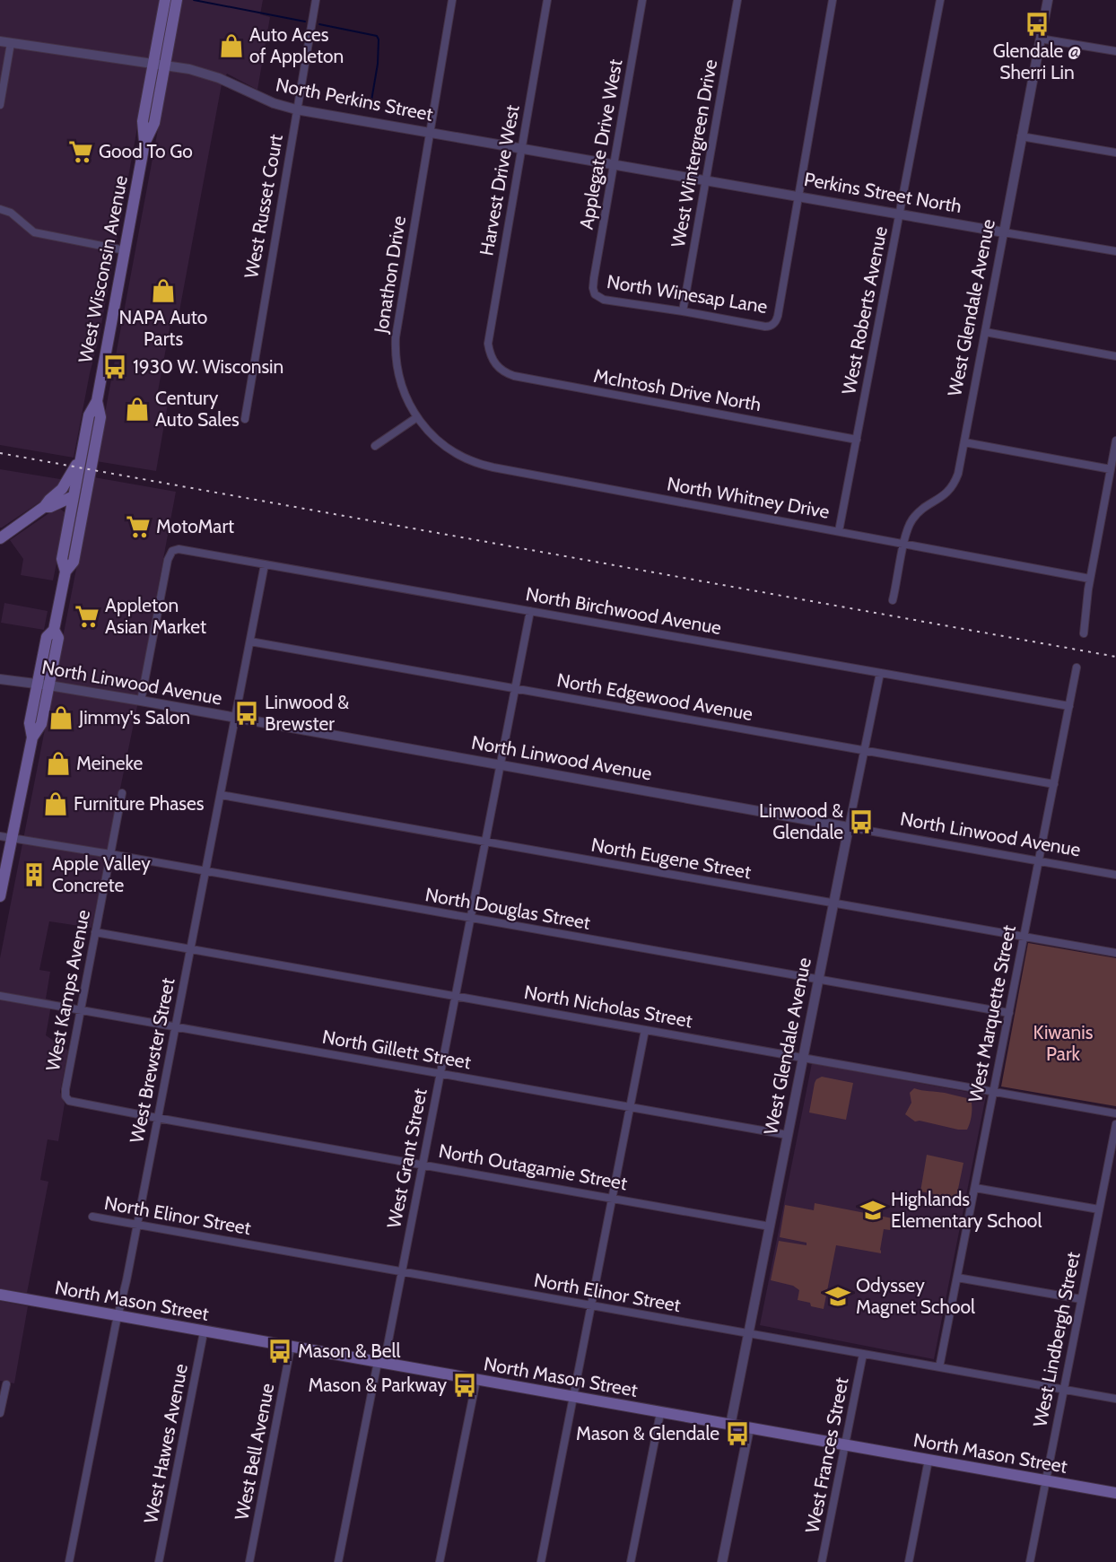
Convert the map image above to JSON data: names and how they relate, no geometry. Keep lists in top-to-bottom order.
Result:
{
  "streets": {
    "main road": ["West Wisconsin Avenue", "North Mason Street"],
    "street": [
      "North Perkins Street",
      "Applegate Drive West",
      "West Wintergreen Drive",
      "Harvest Drive West",
      "Perkins Street North",
      "West Russet Court",
      "Jonathon Drive",
      "North Winesap Lane",
      "West Glendale Avenue",
      "West Roberts Avenue",
      "McIntosh Drive North",
      "North Whitney Drive",
      "North Birchwood Avenue",
      "North Linwood Avenue",
      "North Edgewood Avenue",
      "North Eugene Street",
      "North Douglas Street",
      "West Kamps Avenue",
      "North Nicholas Street",
      "West Marquette Street",
      "North Gillett Street",
      "West Brewster Street",
      "West Grant Street",
      "North Outagamie Street",
      "North Elinor Street",
      "West Lindbergh Street",
      "West Hawes Avenue",
      "West Bell Avenue",
      "West Frances Street"
    ]
  },
  "crossings": [
    ["North Perkins Street", "Applegate Drive West"],
    ["North Perkins Street", "West Wintergreen Drive"],
    ["North Perkins Street", "Harvest Drive West"],
    ["North Perkins Street", "Perkins Street North"],
    ["North Perkins Street", "West Russet Court"],
    ["North Perkins Street", "West Wisconsin Avenue"],
    ["North Perkins Street", "Jonathon Drive"],
    ["Applegate Drive West", "North Winesap Lane"],
    ["West Wintergreen Drive", "Perkins Street North"],
    ["West Wintergreen Drive", "North Winesap Lane"],
    ["Harvest Drive West", "McIntosh Drive North"],
    ["Perkins Street North", "North Winesap Lane"],
    ["Perkins Street North", "West Glendale Avenue"],
    ["Perkins Street North", "West Roberts Avenue"],
    ["West Wisconsin Avenue", "North Linwood Avenue"],
    ["West Wisconsin Avenue", "North Douglas Street"],
    ["Jonathon Drive", "North Whitney Drive"],
    ["West Glendale Avenue", "North Whitney Drive"],
    ["West Glendale Avenue", "North Birchwood Avenue"],
    ["West Glendale Avenue", "North Linwood Avenue"],
    ["West Glendale Avenue", "North Edgewood Avenue"],
    ["West Glendale Avenue", "North Eugene Street"],
    ["West Glendale Avenue", "North Douglas Street"],
    ["West Glendale Avenue", "North Nicholas Street"],
    ["West Glendale Avenue", "North Gillett Street"],
    ["West Glendale Avenue", "North Outagamie Street"],
    ["West Glendale Avenue", "North Elinor Street"],
    ["West Glendale Avenue", "North Mason Street"],
    ["West Roberts Avenue", "McIntosh Drive North"],
    ["West Roberts Avenue", "North Whitney Drive"],
    ["North Birchwood Avenue", "North Linwood Avenue"],
    ["North Birchwood Avenue", "West Marquette Street"],
    ["North Birchwood Avenue", "West Brewster Street"],
    ["North Birchwood Avenue", "West Grant Street"],
    ["North Linwood Avenue", "West Marquette Street"],
    ["North Linwood Avenue", "West Brewster Street"],
    ["North Linwood Avenue", "West Grant Street"],
    ["North Edgewood Avenue", "West Marquette Street"],
    ["North Edgewood Avenue", "West Brewster Street"],
    ["North Edgewood Avenue", "West Grant Street"],
    ["North Eugene Street", "West Marquette Street"],
    ["North Eugene Street", "West Brewster Street"],
    ["North Eugene Street", "West Grant Street"],
    ["North Douglas Street", "West Kamps Avenue"],
    ["North Douglas Street", "West Marquette Street"],
    ["North Douglas Street", "West Brewster Street"],
    ["North Douglas Street", "West Grant Street"],
    ["West Kamps Avenue", "North Nicholas Street"],
    ["West Kamps Avenue", "North Gillett Street"],
    ["West Kamps Avenue", "North Outagamie Street"],
    ["North Nicholas Street", "West Marquette Street"],
    ["North Nicholas Street", "West Brewster Street"],
    ["North Nicholas Street", "West Grant Street"],
    ["West Marquette Street", "North Elinor Street"],
    ["North Gillett Street", "West Brewster Street"],
    ["North Gillett Street", "West Grant Street"],
    ["West Brewster Street", "North Outagamie Street"],
    ["West Brewster Street", "North Elinor Street"],
    ["West Brewster Street", "North Mason Street"],
    ["West Grant Street", "North Outagamie Street"],
    ["West Grant Street", "North Elinor Street"],
    ["West Grant Street", "North Mason Street"],
    ["North Elinor Street", "West Lindbergh Street"],
    ["North Elinor Street", "West Frances Street"],
    ["North Mason Street", "West Lindbergh Street"],
    ["North Mason Street", "West Hawes Avenue"],
    ["North Mason Street", "West Bell Avenue"],
    ["North Mason Street", "West Frances Street"]
  ],
  "parks": ["Kiwanis Park"],
  "places": {
    "bus stop": [
      "Glendale @ Sherri Lin",
      "1930 W. Wisconsin",
      "Linwood & Brewster",
      "Linwood & Glendale",
      "Mason & Bell",
      "Mason & Parkway",
      "Mason & Glendale"
    ],
    "shop": [
      "Auto Aces of Appleton",
      "NAPA Auto Parts",
      "Century Auto Sales",
      "Jimmy's Salon",
      "Meineke",
      "Furniture Phases"
    ],
    "supermarket": ["Good To Go", "MotoMart", "Appleton Asian Market"],
    "building": ["Apple Valley Concrete"],
    "school or university": ["Highlands Elementary School", "Odyssey Magnet School"]
  }
}
